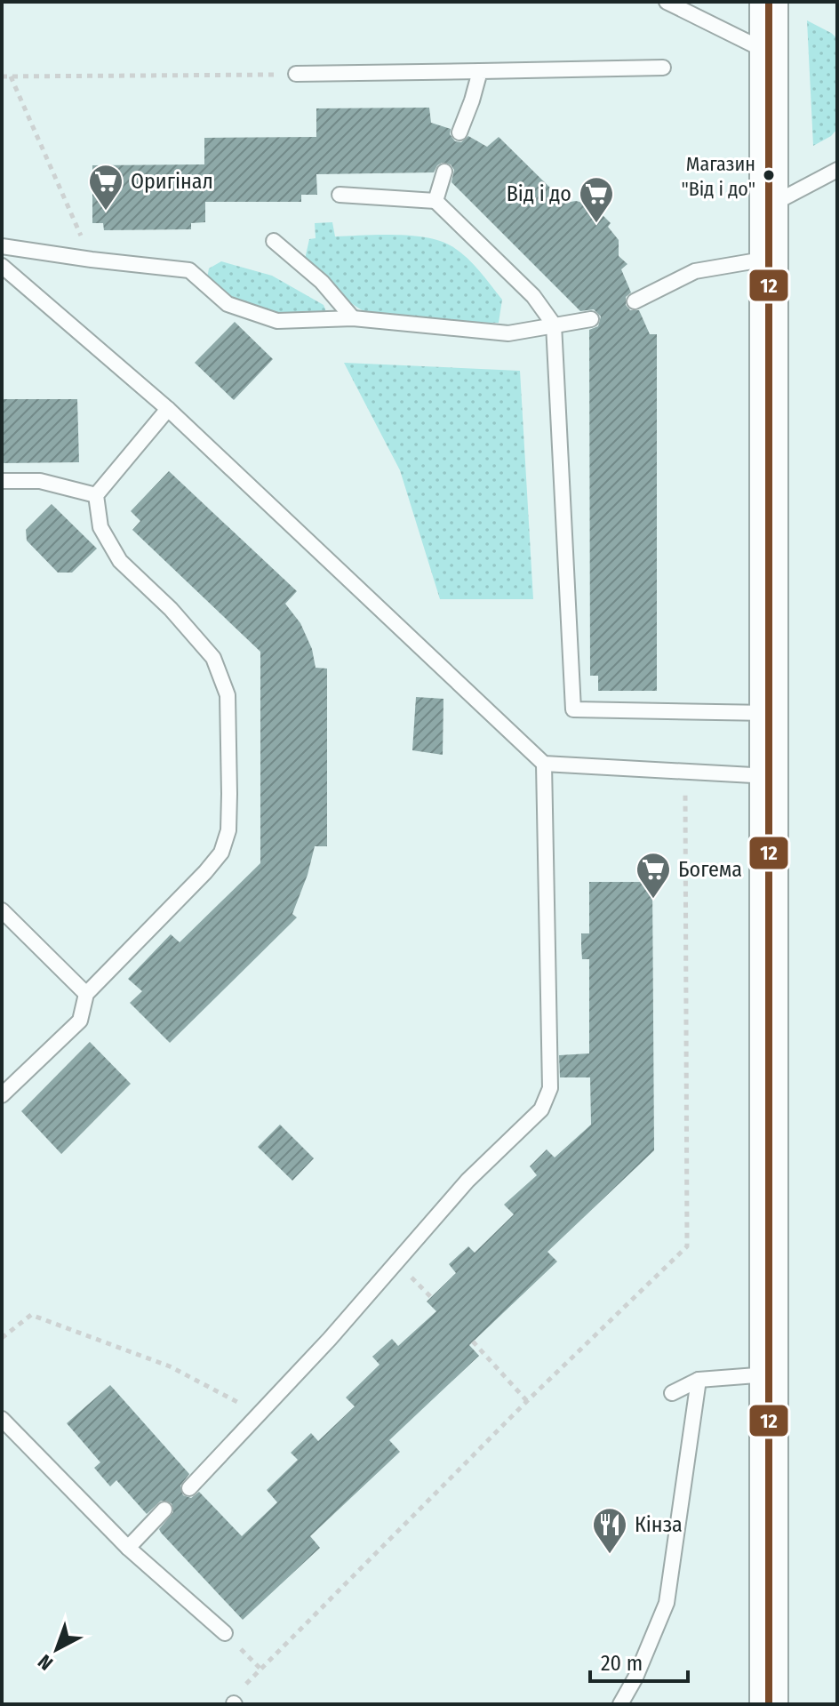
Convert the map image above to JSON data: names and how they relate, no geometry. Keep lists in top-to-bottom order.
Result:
{
  "places": {
    "other": ["Магазин \"Від і до\""],
    "supermarket": ["Оригінал", "Від і до", "Богема"],
    "restaurant": ["Кінза"]
  },
  "lines": ["transit line 12"],
  "scale_bar": "20 m",
  "north": "bottom left"
}
